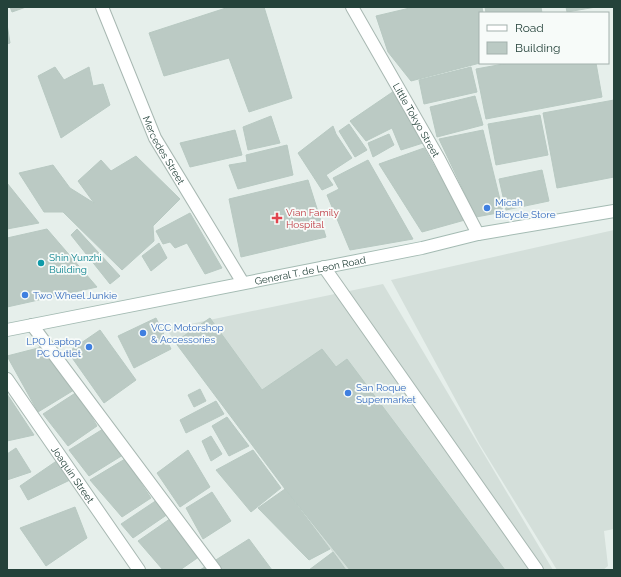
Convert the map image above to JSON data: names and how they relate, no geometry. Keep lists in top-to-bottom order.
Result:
{
  "streets": {
    "street": [
      "Little Tokyo Street",
      "Mercedes Street",
      "General T. de Leon Road",
      "Joaquin Street"
    ]
  },
  "crossings": [
    ["Little Tokyo Street", "General T. de Leon Road"],
    ["Mercedes Street", "General T. de Leon Road"]
  ],
  "places": {
    "other": [
      "Micah Bicycle Store",
      "Shin Yunzhi Building",
      "Two Wheel Junkie",
      "VCC Motorshop & Accessories",
      "LPO Laptop PC Outlet",
      "San Roque Supermarket"
    ],
    "health": ["Vian Family Hospital"]
  },
  "legend": ["Road", "Building"]
}
